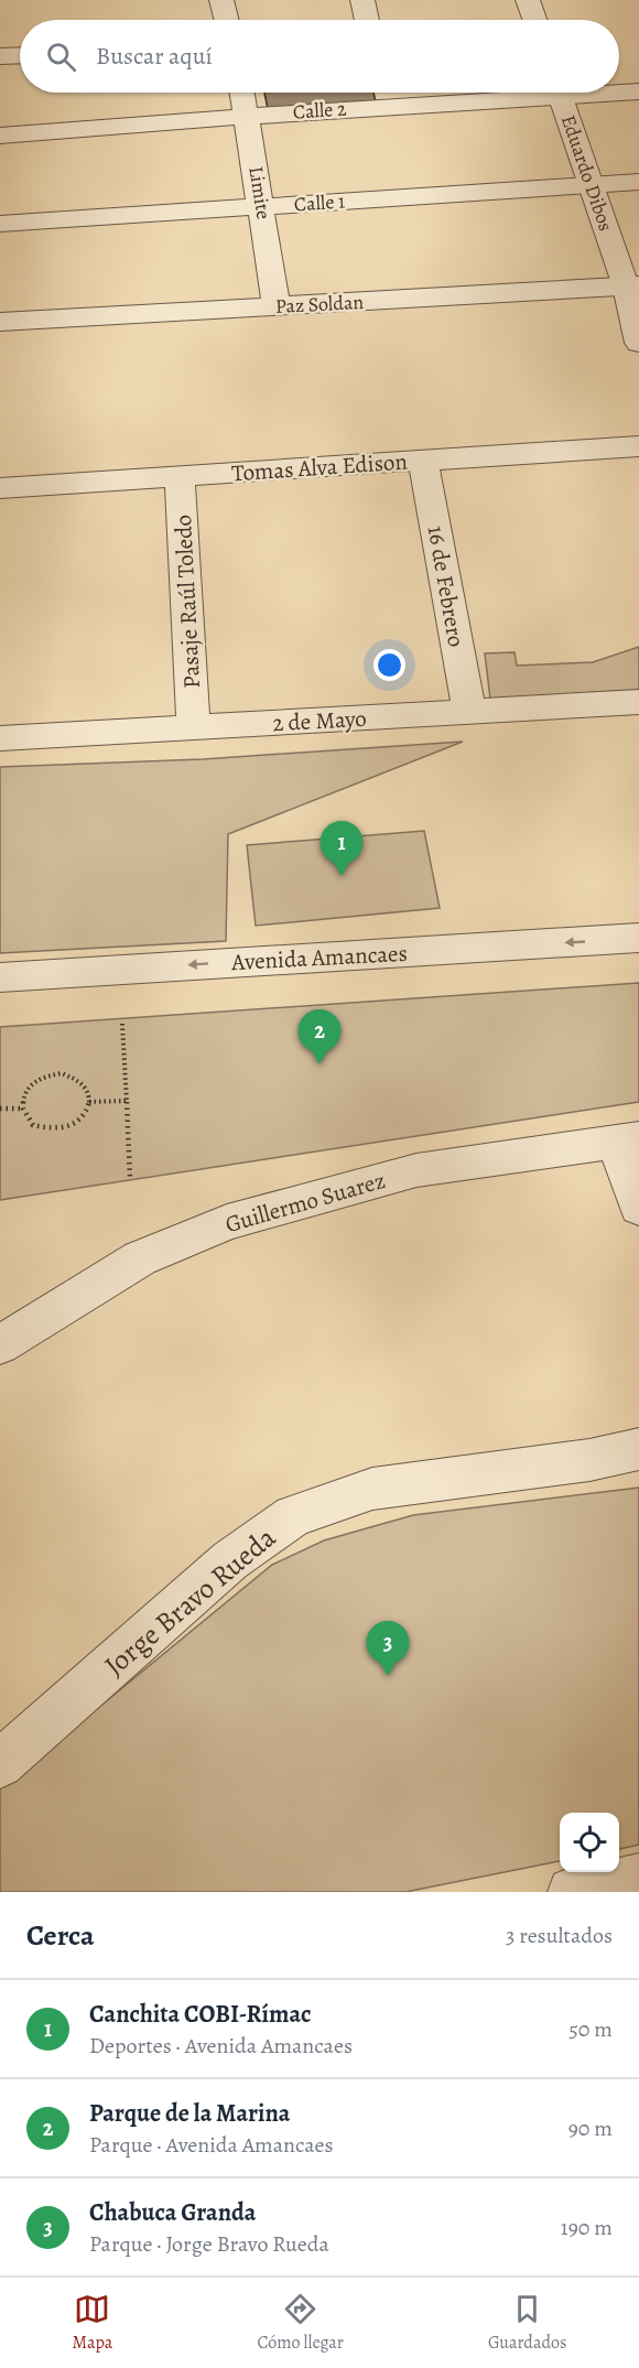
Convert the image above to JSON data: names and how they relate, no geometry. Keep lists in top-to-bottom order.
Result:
{
  "streets": {
    "street": [
      "Calle 2",
      "Eduardo Dibos",
      "Limite",
      "Calle 1",
      "Paz Soldan",
      "Tomas Alva Edison",
      "16 de Febrero",
      "Pasaje Raúl Toledo",
      "2 de Mayo",
      "Avenida Amancaes",
      "Guillermo Suarez",
      "Jorge Bravo Rueda"
    ]
  },
  "crossings": [
    ["Calle 2", "Limite"],
    ["Eduardo Dibos", "Calle 1"],
    ["Eduardo Dibos", "Paz Soldan"],
    ["Limite", "Calle 1"],
    ["Limite", "Paz Soldan"],
    ["Tomas Alva Edison", "16 de Febrero"],
    ["Tomas Alva Edison", "Pasaje Raúl Toledo"],
    ["16 de Febrero", "2 de Mayo"],
    ["Pasaje Raúl Toledo", "2 de Mayo"]
  ],
  "one_way": ["Avenida Amancaes"],
  "page": {
    "search": "Buscar aquí",
    "pins": ["1", "2", "3"],
    "heading": ["Cerca", "3 resultados"],
    "list": [
      {
        "mark": "1",
        "name": "Canchita COBI-Rímac",
        "note": "Deportes · Avenida Amancaes",
        "value": "50 m"
      },
      {
        "mark": "2",
        "name": "Parque de la Marina",
        "note": "Parque · Avenida Amancaes",
        "value": "90 m"
      },
      {
        "mark": "3",
        "name": "Chabuca Granda",
        "note": "Parque · Jorge Bravo Rueda",
        "value": "190 m"
      }
    ],
    "nav": ["Mapa", "Cómo llegar", "Guardados"]
  }
}
